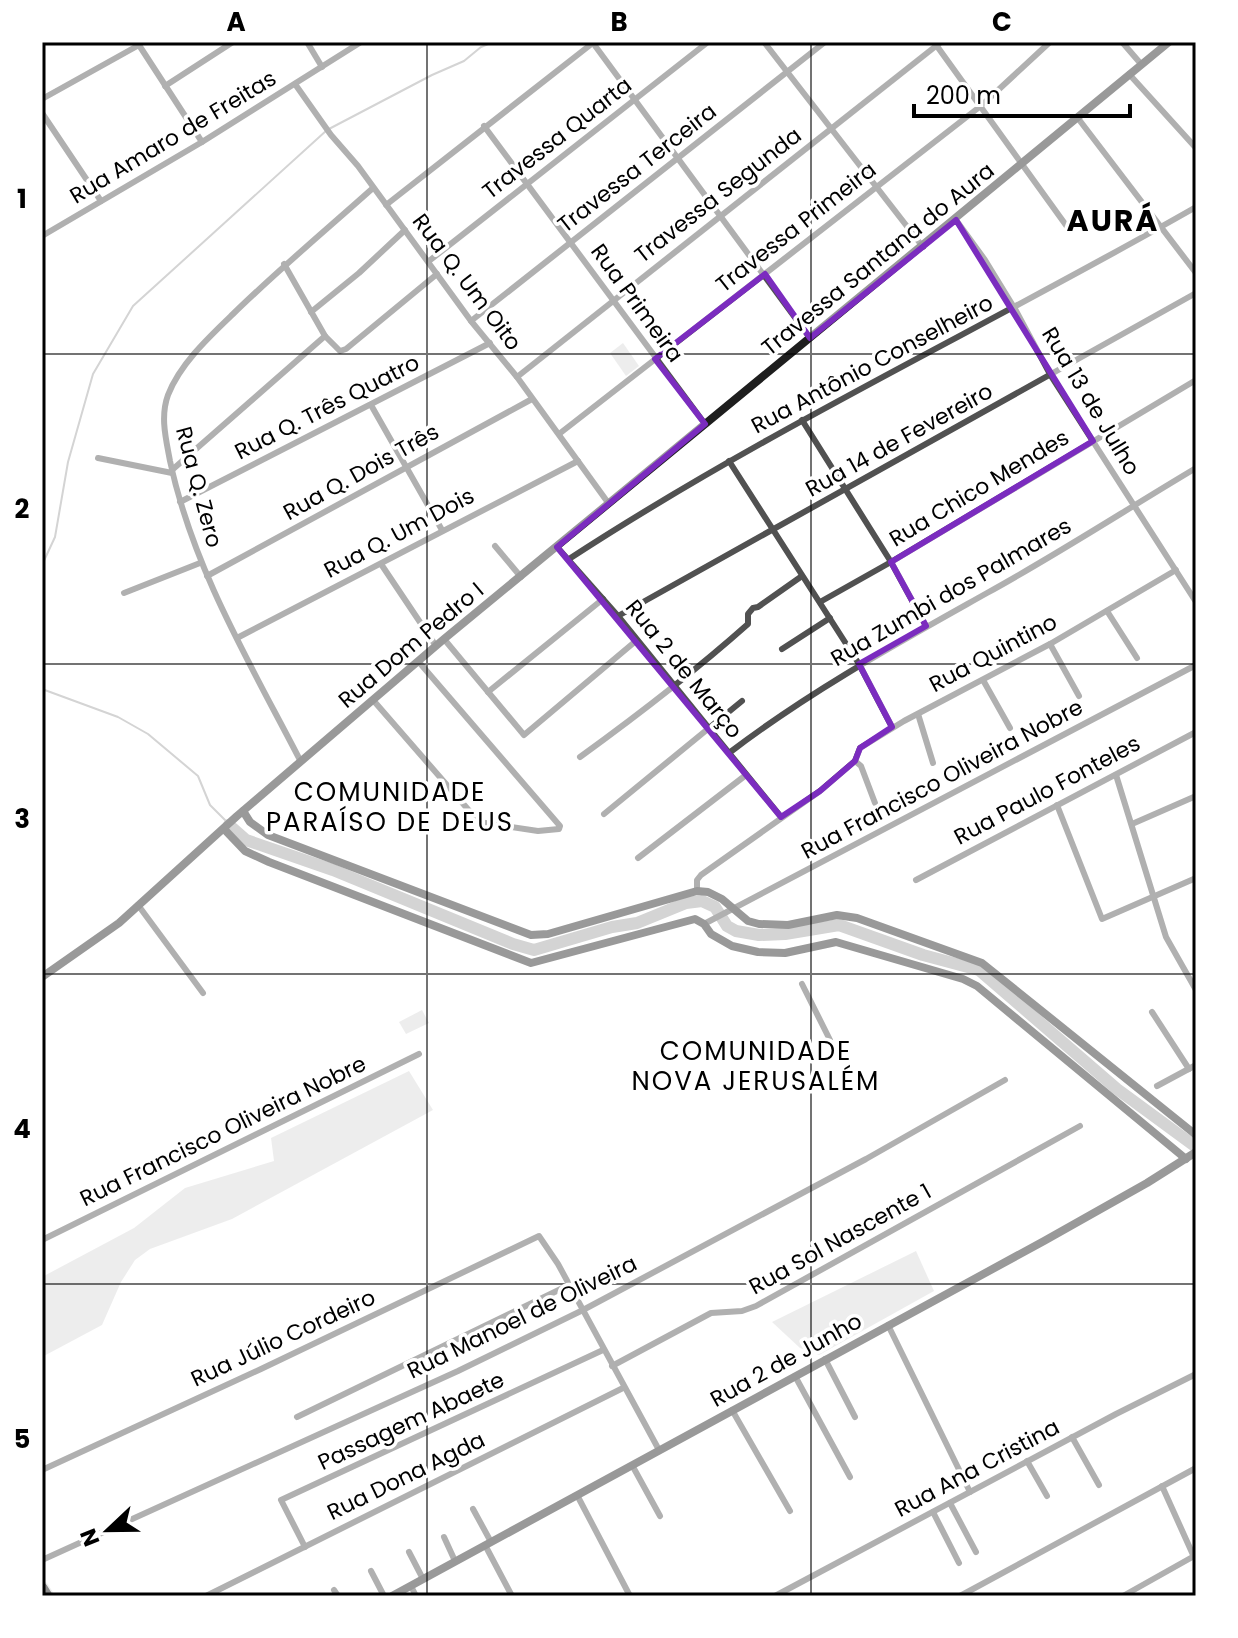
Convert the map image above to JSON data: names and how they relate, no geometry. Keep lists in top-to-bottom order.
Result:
{
  "streets": {
    "street": [
      "Rua Amaro de Freitas",
      "Travessa Quarta",
      "Travessa Terceira",
      "Travessa Segunda",
      "Travessa Primeira",
      "Travessa Santana do Aura",
      "Rua Q. Um Oito",
      "Rua Primeira",
      "Rua Antônio Conselheiro",
      "Rua 13 de Julho",
      "Rua Q. Três Quatro",
      "Rua 14 de Fevereiro",
      "Rua Q. Dois Três",
      "Rua Q. Zero",
      "Rua Chico Mendes",
      "Rua Q. Um Dois",
      "Rua Zumbi dos Palmares",
      "Rua Dom Pedro I",
      "Rua Quintino",
      "Rua 2 de Março",
      "Rua Francisco Oliveira Nobre",
      "Rua Paulo Fonteles",
      "Rua Sol Nascente 1",
      "Rua Manoel de Oliveira",
      "Rua Júlio Cordeiro",
      "Rua 2 de Junho",
      "Passagem Abaete",
      "Rua Ana Cristina",
      "Rua Dona Agda"
    ]
  },
  "crossings": [
    ["Rua Amaro de Freitas", "Rua Q. Um Oito"],
    ["Travessa Quarta", "Rua Q. Um Oito"],
    ["Travessa Quarta", "Rua Primeira"],
    ["Travessa Terceira", "Rua Q. Um Oito"],
    ["Travessa Terceira", "Rua Primeira"],
    ["Travessa Segunda", "Rua Q. Um Oito"],
    ["Travessa Segunda", "Rua Primeira"],
    ["Travessa Primeira", "Rua Q. Um Oito"],
    ["Travessa Primeira", "Rua Primeira"],
    ["Travessa Santana do Aura", "Rua Q. Um Oito"],
    ["Travessa Santana do Aura", "Rua Primeira"],
    ["Travessa Santana do Aura", "Rua 13 de Julho"],
    ["Travessa Santana do Aura", "Rua Dom Pedro I"],
    ["Rua Q. Um Oito", "Rua Q. Três Quatro"],
    ["Rua Q. Um Oito", "Rua Q. Dois Três"],
    ["Rua Q. Um Oito", "Rua Q. Zero"],
    ["Rua Q. Um Oito", "Rua Q. Um Dois"],
    ["Rua Q. Um Oito", "Rua Dom Pedro I"],
    ["Rua Antônio Conselheiro", "Rua 13 de Julho"],
    ["Rua Antônio Conselheiro", "Rua 2 de Março"],
    ["Rua 13 de Julho", "Rua 14 de Fevereiro"],
    ["Rua 13 de Julho", "Rua Chico Mendes"],
    ["Rua 13 de Julho", "Rua Zumbi dos Palmares"],
    ["Rua 13 de Julho", "Rua Quintino"],
    ["Rua Q. Três Quatro", "Rua Q. Zero"],
    ["Rua 14 de Fevereiro", "Rua 2 de Março"],
    ["Rua Q. Dois Três", "Rua Q. Zero"],
    ["Rua Q. Zero", "Rua Q. Um Dois"],
    ["Rua Q. Zero", "Rua Dom Pedro I"],
    ["Rua Zumbi dos Palmares", "Rua 2 de Março"],
    ["Rua Dom Pedro I", "Rua 2 de Março"],
    ["Rua Quintino", "Rua 2 de Março"],
    ["Passagem Abaete", "Rua Dona Agda"]
  ],
  "districts": ["AURÁ", "COMUNIDADE PARAÍSO DE DEUS", "COMUNIDADE NOVA JERUSALÉM"],
  "scale_bar": "200 m",
  "north": "left",
  "grid": {
    "columns": ["A", "B", "C"],
    "rows": [
      "1",
      "2",
      "3",
      "4",
      "5"
    ]
  }
}
